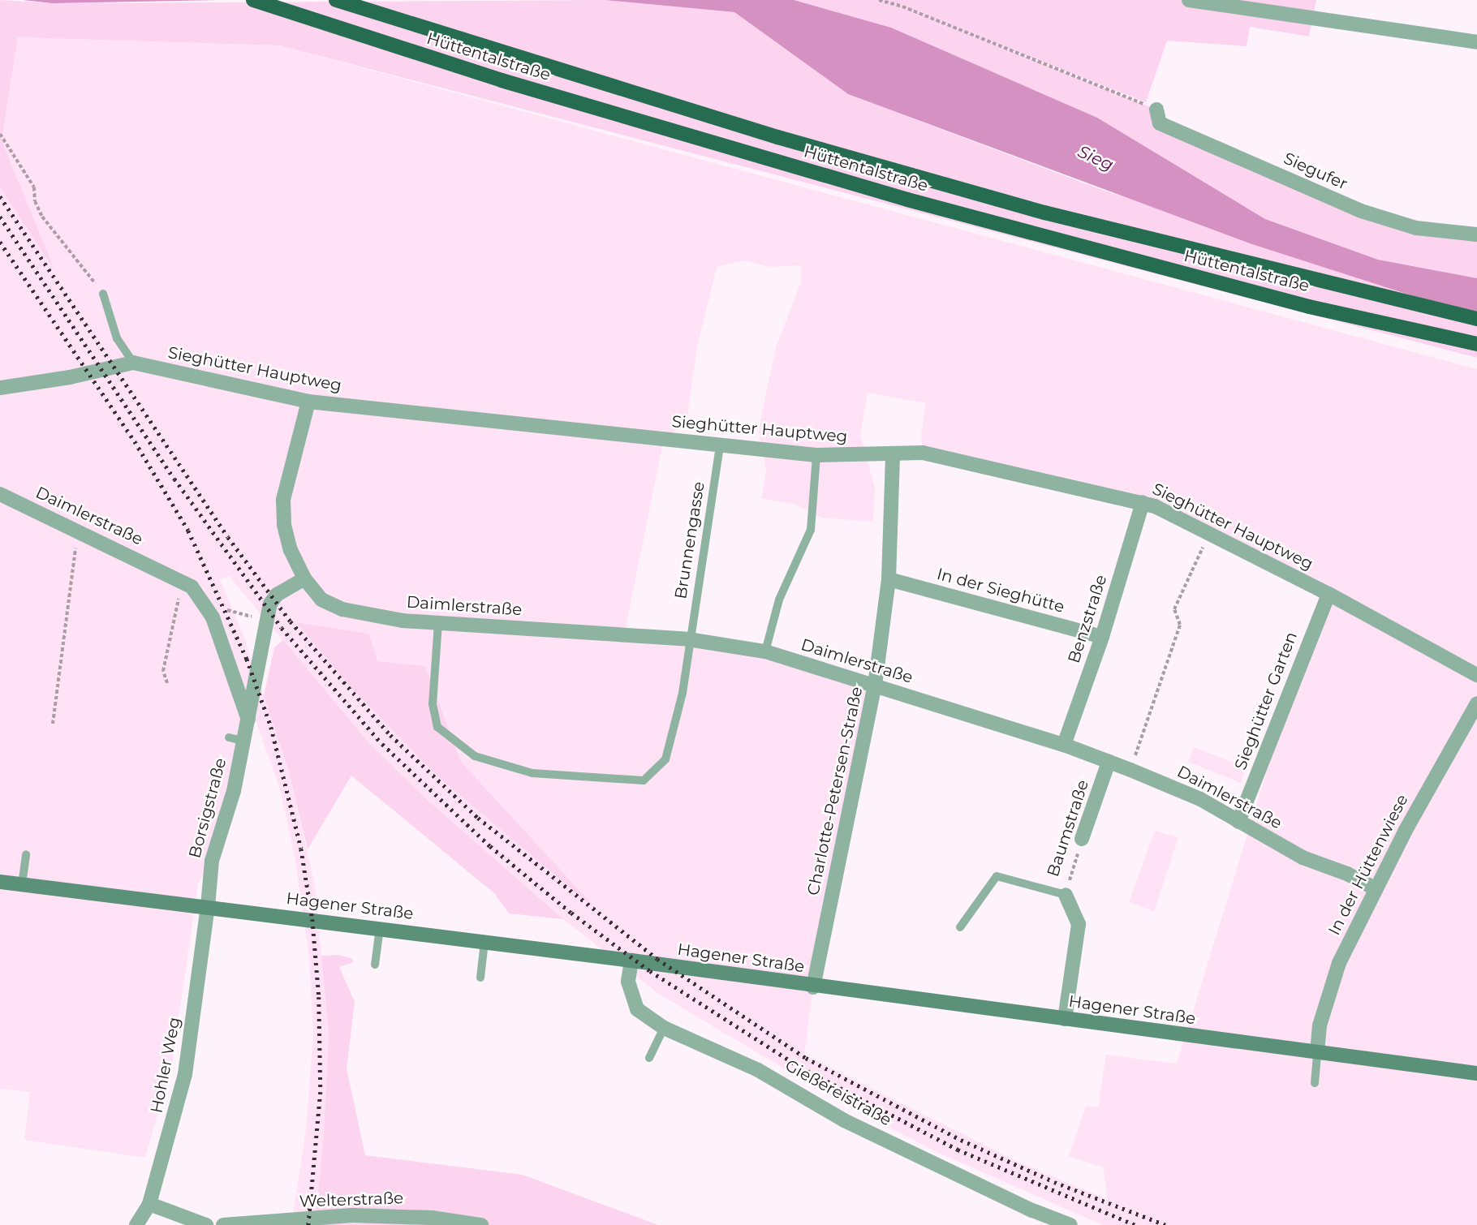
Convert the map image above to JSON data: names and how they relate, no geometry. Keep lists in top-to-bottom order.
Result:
{
  "streets": {
    "highway": ["Hüttentalstraße"],
    "main road": ["Hagener Straße"],
    "street": [
      "Siegufer",
      "Sieghütter Hauptweg",
      "Daimlerstraße",
      "In der Sieghütte",
      "Benzstraße",
      "Sieghütter Garten",
      "Charlotte-Petersen-Straße",
      "Borsigstraße",
      "Baumstraße",
      "In der Hüttenwiese",
      "Hohler Weg",
      "Gießereistraße",
      "Welterstraße"
    ],
    "lane": ["Brunnengasse"]
  },
  "crossings": [
    ["Sieghütter Hauptweg", "Daimlerstraße"],
    ["Sieghütter Hauptweg", "Brunnengasse"],
    ["Sieghütter Hauptweg", "Benzstraße"],
    ["Sieghütter Hauptweg", "Sieghütter Garten"],
    ["Sieghütter Hauptweg", "Charlotte-Petersen-Straße"],
    ["Daimlerstraße", "Brunnengasse"],
    ["Daimlerstraße", "Benzstraße"],
    ["Daimlerstraße", "Sieghütter Garten"],
    ["Daimlerstraße", "Charlotte-Petersen-Straße"],
    ["Daimlerstraße", "Borsigstraße"],
    ["Daimlerstraße", "Baumstraße"],
    ["Daimlerstraße", "In der Hüttenwiese"],
    ["In der Sieghütte", "Benzstraße"],
    ["In der Sieghütte", "Charlotte-Petersen-Straße"],
    ["Charlotte-Petersen-Straße", "Hagener Straße"],
    ["Borsigstraße", "Hagener Straße"],
    ["Borsigstraße", "Hohler Weg"],
    ["Baumstraße", "Hagener Straße"],
    ["In der Hüttenwiese", "Hagener Straße"],
    ["Hagener Straße", "Hohler Weg"],
    ["Hagener Straße", "Gießereistraße"]
  ],
  "water": ["Sieg"]
}
